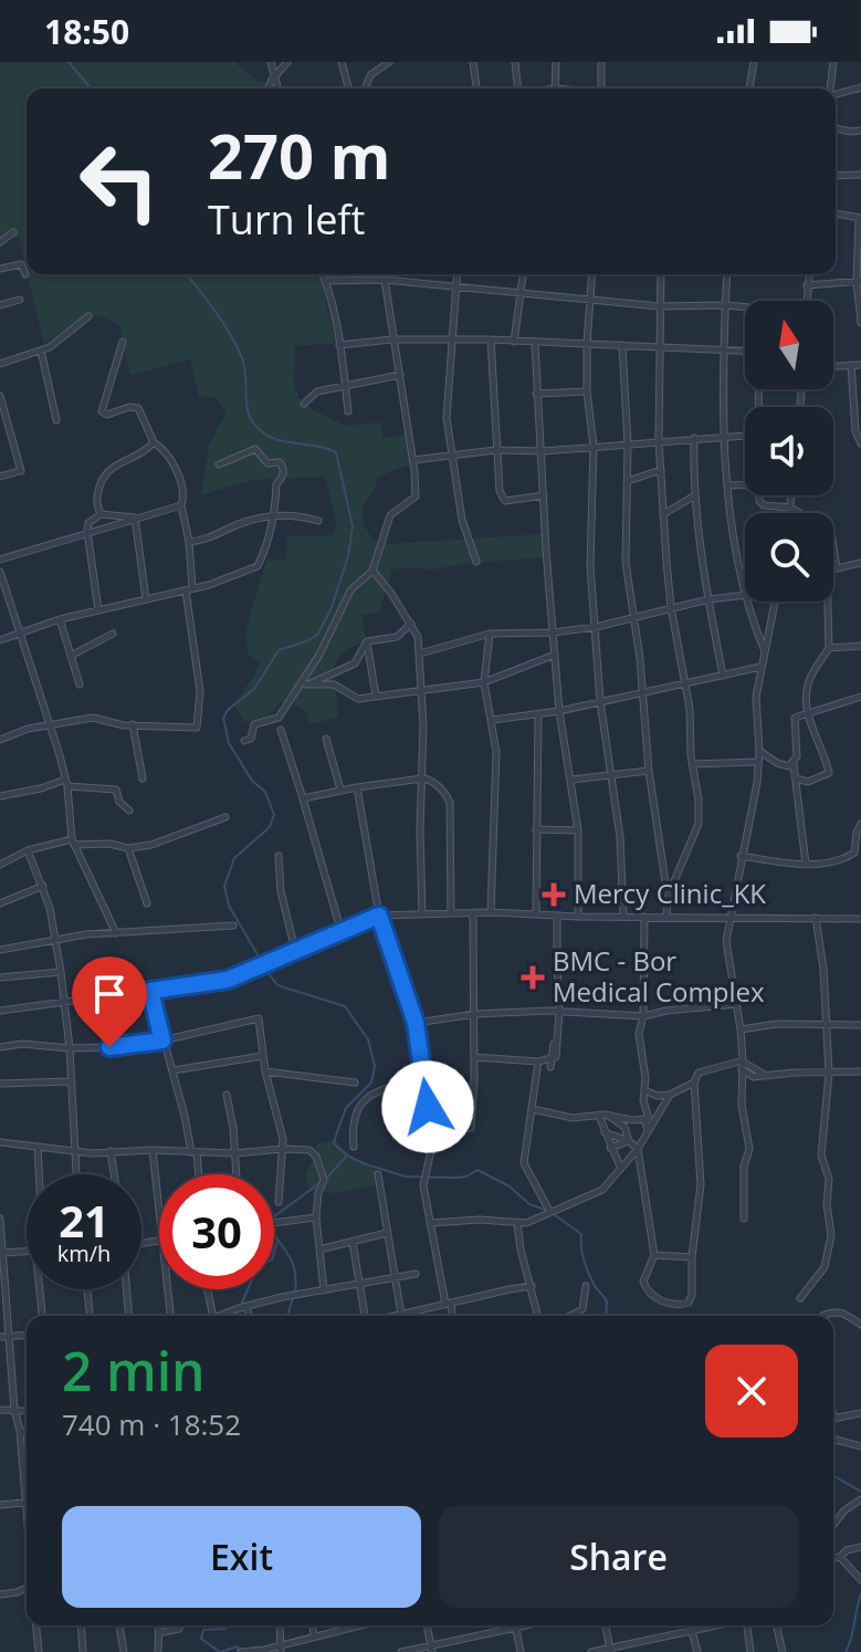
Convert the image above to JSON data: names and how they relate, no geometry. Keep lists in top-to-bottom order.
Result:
{
  "places": {
    "health": ["Mercy Clinic_KK", "BMC - Bor Medical Complex"]
  },
  "north": "top",
  "page": {
    "status": "18:50",
    "turn": ["270 m", "Turn left"],
    "speed": "21 km/h",
    "limit": "30",
    "heading": ["2 min", "740 m · 18:52"],
    "buttons": ["Exit", "Share"]
  }
}
